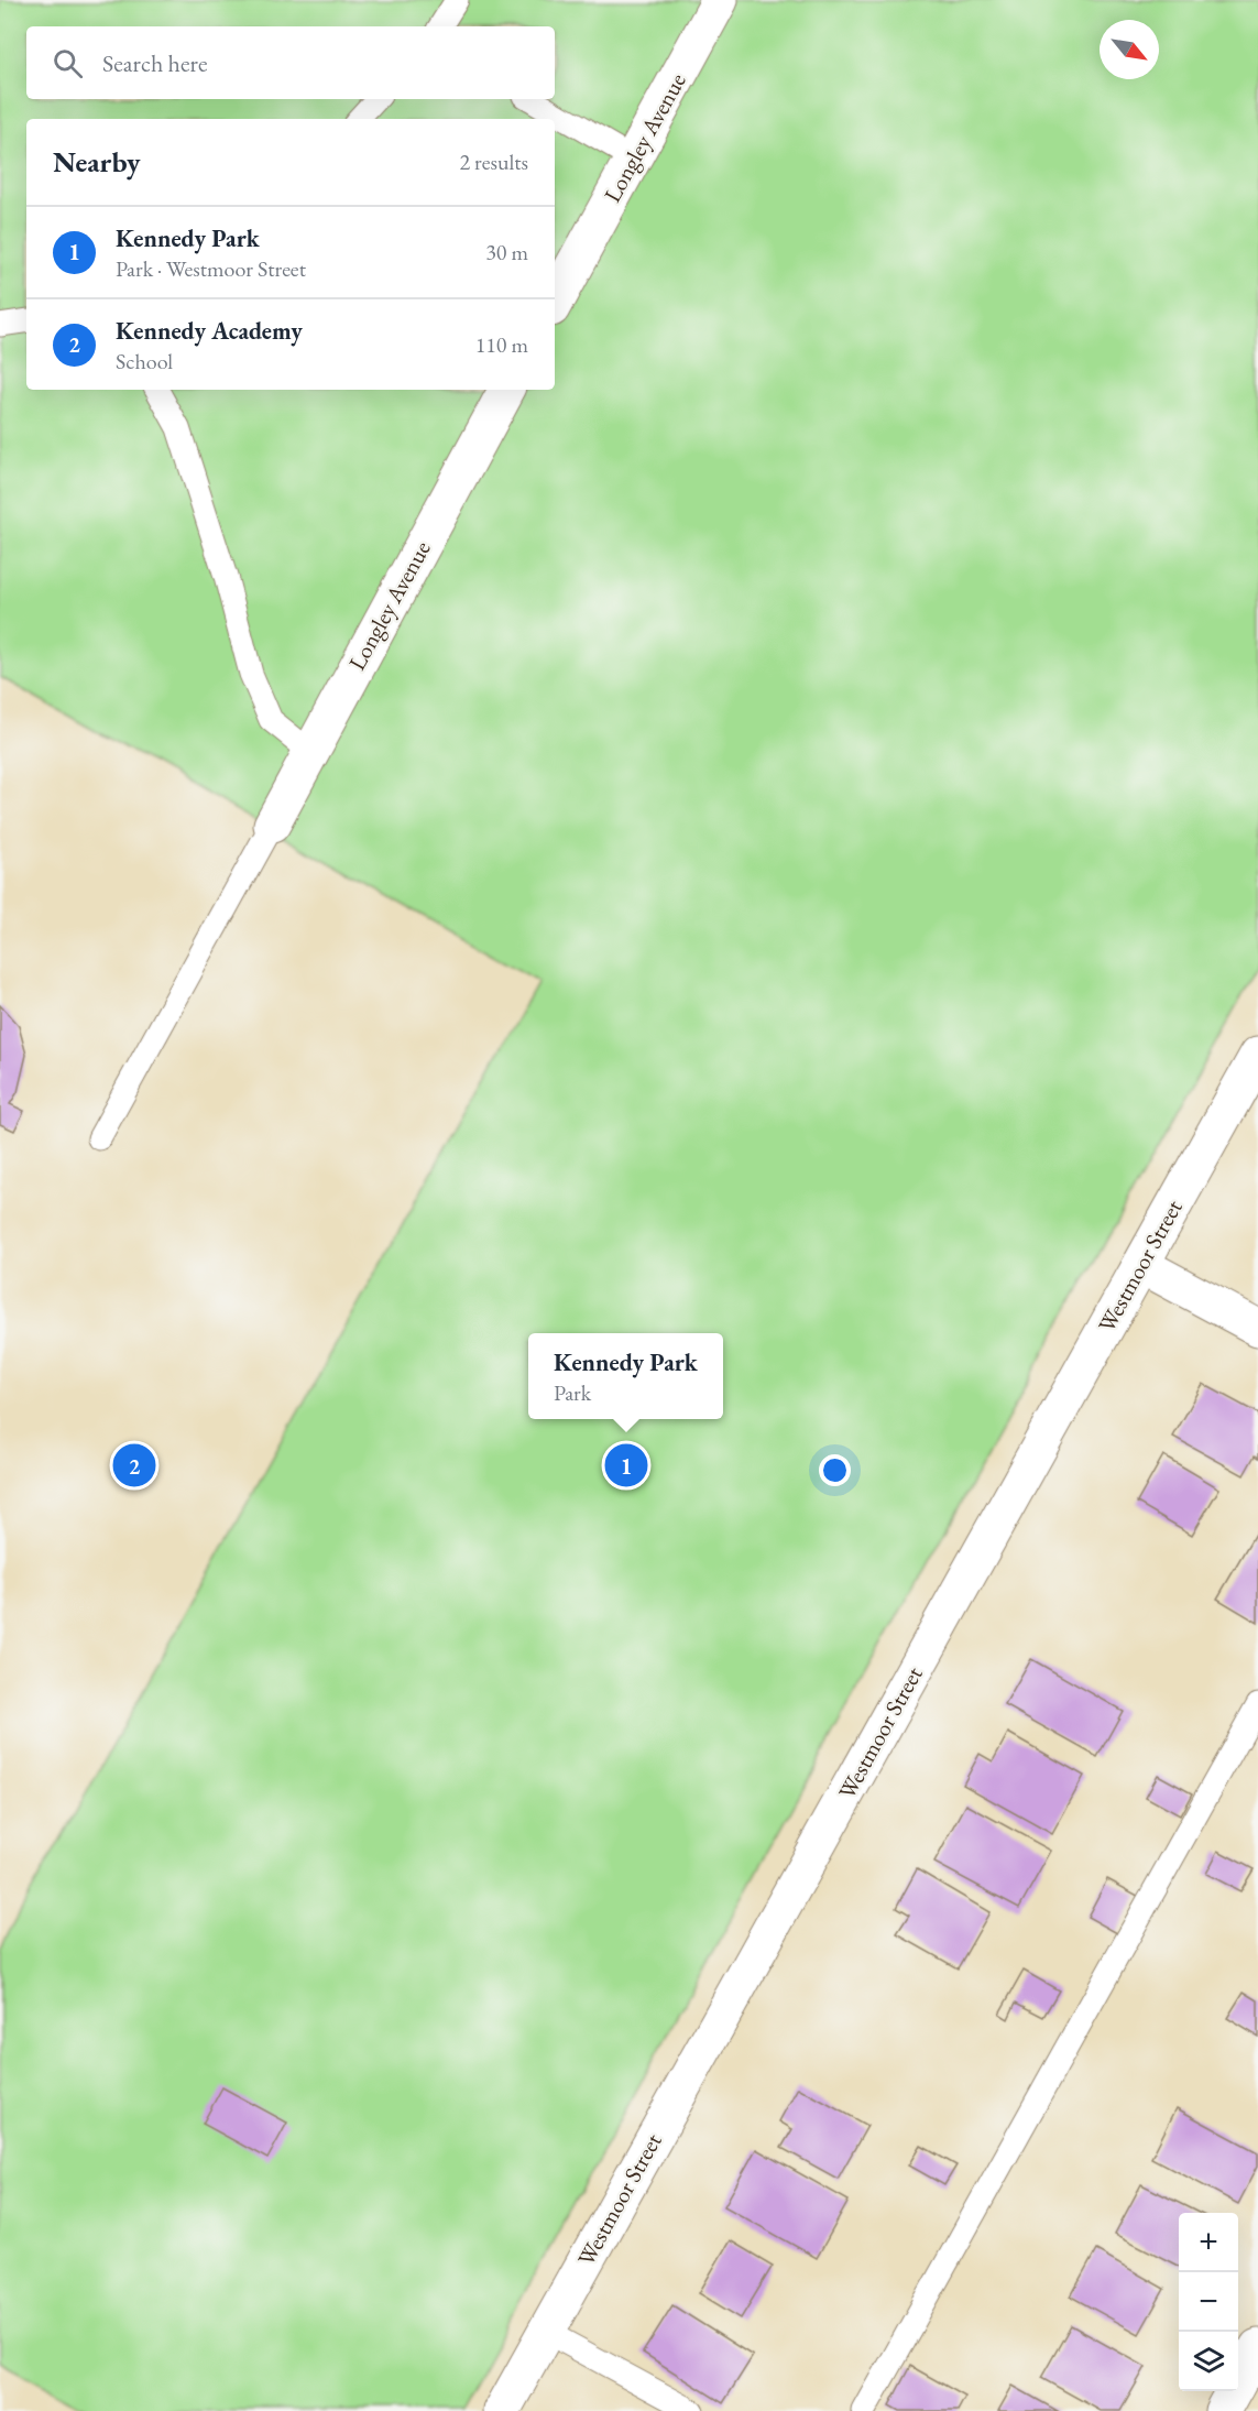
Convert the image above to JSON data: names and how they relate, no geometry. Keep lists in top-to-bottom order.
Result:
{
  "streets": {
    "street": ["Longley Avenue", "Westmoor Street"]
  },
  "north": "bottom right",
  "page": {
    "search": "Search here",
    "heading": ["Nearby", "2 results"],
    "list": [
      {
        "mark": "1",
        "name": "Kennedy Park",
        "note": "Park · Westmoor Street",
        "value": "30 m"
      },
      {
        "mark": "2",
        "name": "Kennedy Academy",
        "note": "School",
        "value": "110 m"
      }
    ],
    "popup": ["Kennedy Park", "Park"],
    "pins": ["1", "2"],
    "map_buttons": ["+", "−"]
  }
}
